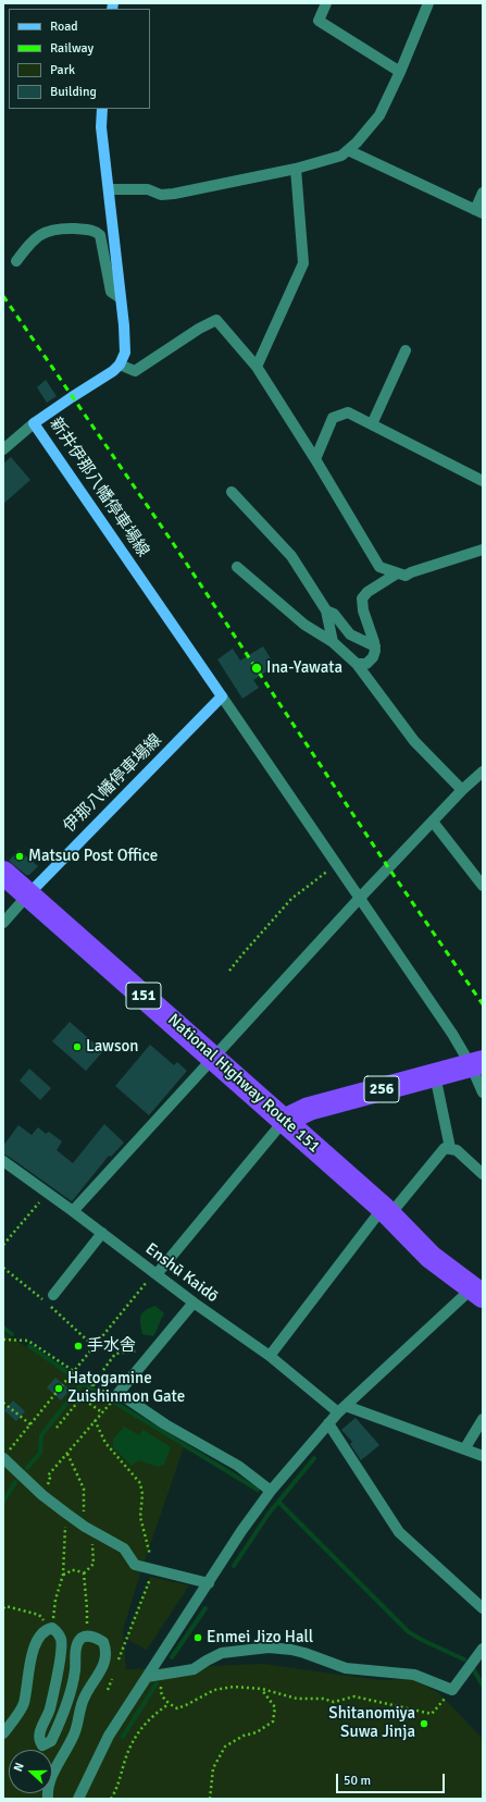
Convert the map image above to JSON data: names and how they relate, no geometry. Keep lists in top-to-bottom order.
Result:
{
  "streets": {
    "highway": ["151", "National Highway Route 151", "256"],
    "main road": ["新井伊那八幡停車場線", "伊那八幡停車場線"],
    "street": ["Enshū Kaidō"]
  },
  "crossings": [
    ["新井伊那八幡停車場線", "伊那八幡停車場線"],
    ["伊那八幡停車場線", "National Highway Route 151"],
    ["National Highway Route 151", "256"]
  ],
  "places": [
    "Ina-Yawata",
    "Matsuo Post Office",
    "Lawson",
    "手水舎",
    "Hatogamine Zuishinmon Gate",
    "Enmei Jizo Hall",
    "Shitanomiya Suwa Jinja"
  ],
  "legend": [
    "Road",
    "Railway",
    "Park",
    "Building"
  ],
  "scale_bar": "50 m",
  "north": "left"
}
